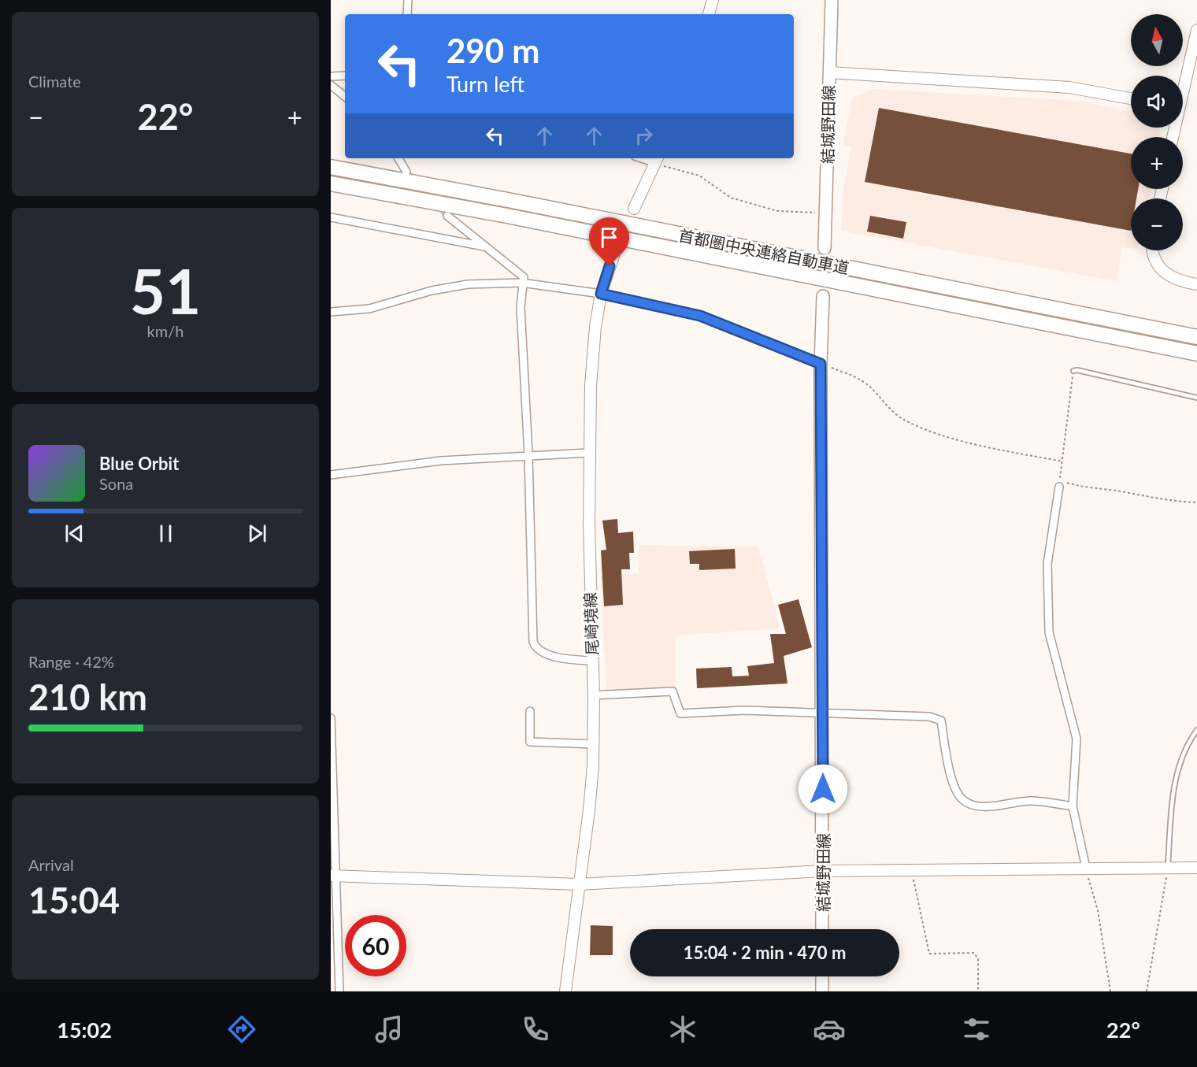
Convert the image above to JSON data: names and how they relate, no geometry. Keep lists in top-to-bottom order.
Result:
{
  "streets": {
    "highway": ["首都圏中央連絡自動車道"],
    "main road": ["結城野田線"],
    "street": ["尾崎境線"]
  },
  "north": "top",
  "page": {
    "tile": [
      "Climate",
      ["51", "km/h"],
      ["Range · 42%", "210 km"],
      ["Arrival", "15:04"]
    ],
    "map_buttons": ["+", "−"],
    "turn": ["290 m", "Turn left"],
    "heat": ["−", "22°", "+"],
    "song": ["Blue Orbit", "Sona"],
    "limit": "60",
    "trip": "15:04 · 2 min · 470 m",
    "tabs": ["15:02", "22°"]
  }
}
